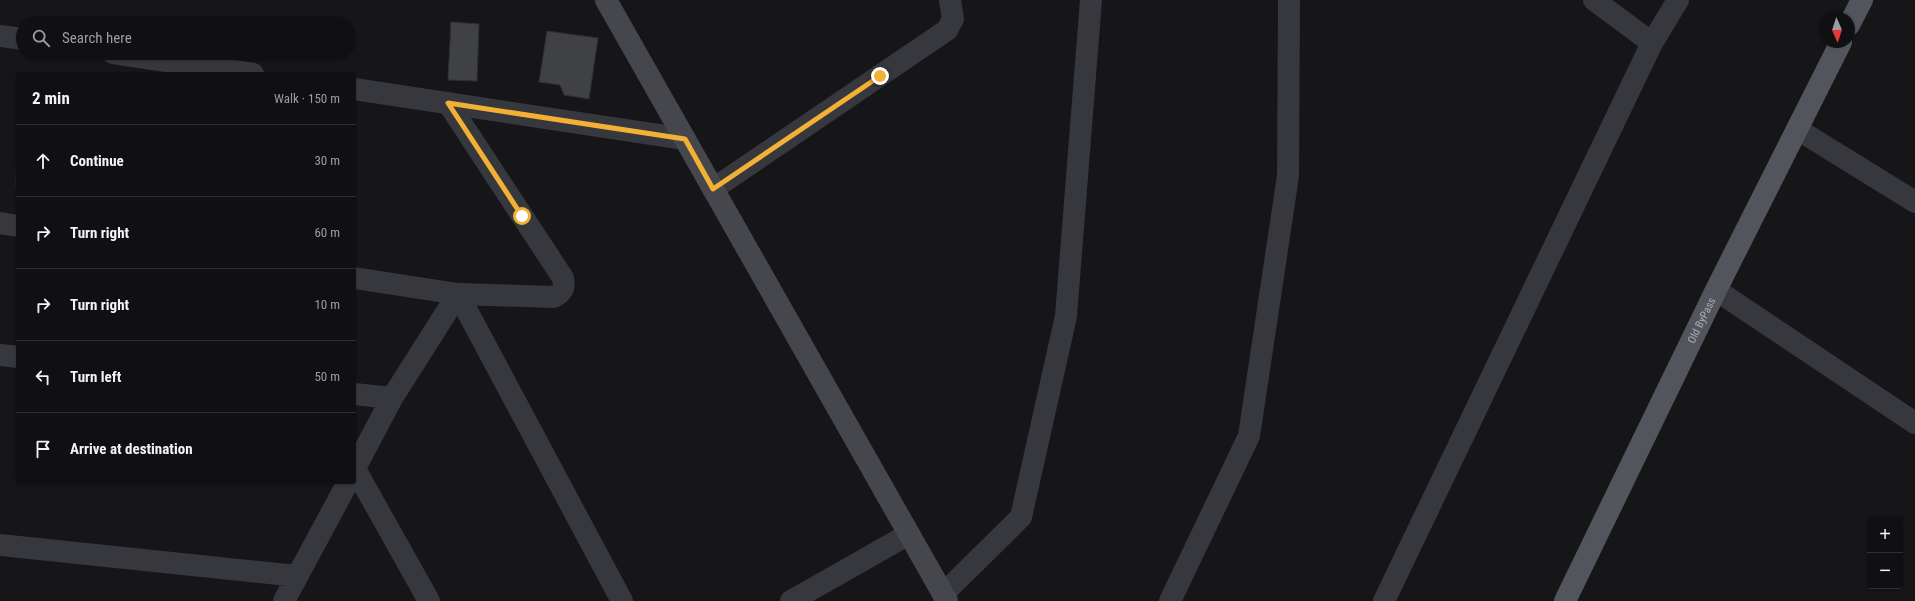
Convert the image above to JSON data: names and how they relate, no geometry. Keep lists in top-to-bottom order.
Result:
{
  "streets": {
    "main road": ["Old ByPass"]
  },
  "north": "bottom",
  "page": {
    "search": "Search here",
    "heading": ["2 min", "Walk · 150 m"],
    "list": [
      ["Continue", "30 m"],
      ["Turn right", "60 m"],
      ["Turn right", "10 m"],
      ["Turn left", "50 m"],
      "Arrive at destination"
    ],
    "map_buttons": ["+", "−"]
  }
}
